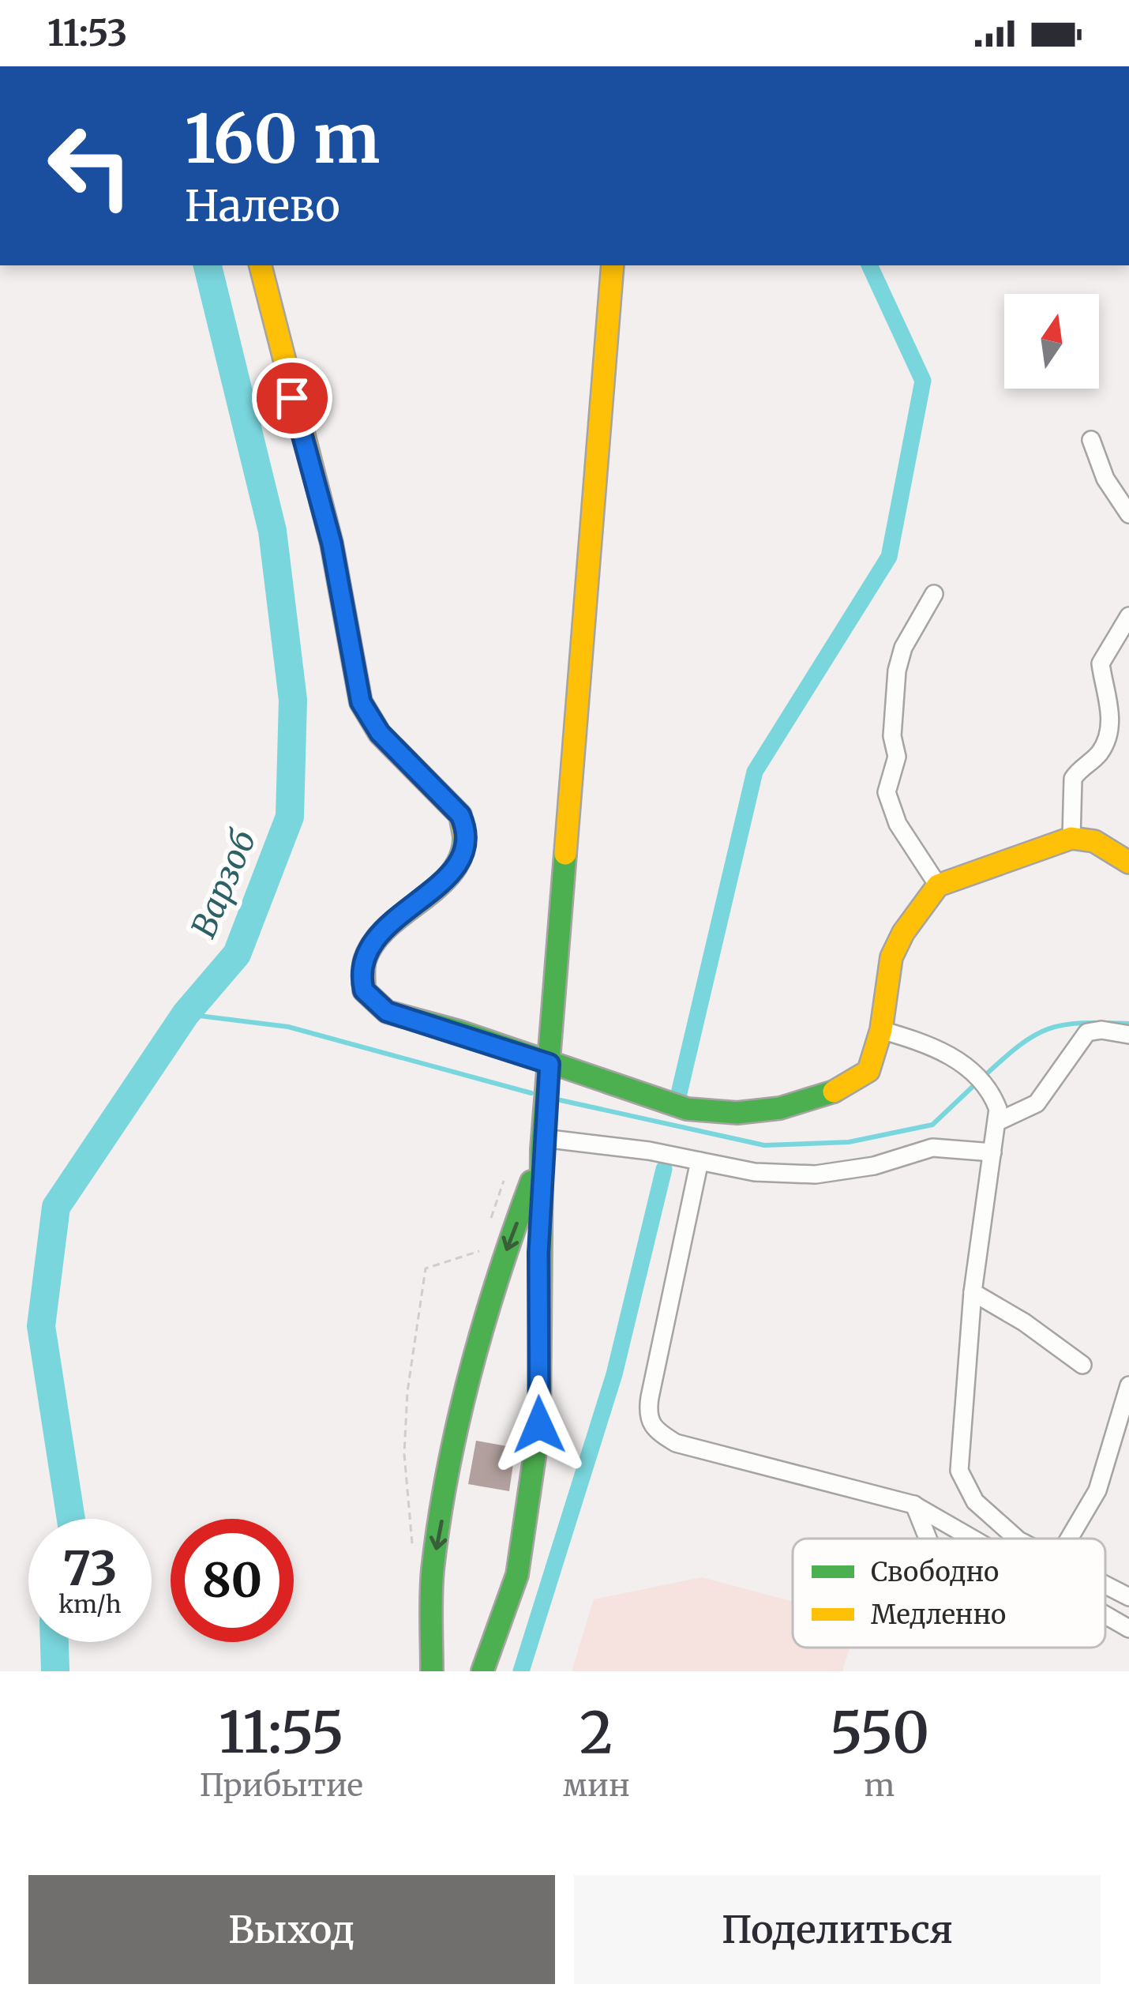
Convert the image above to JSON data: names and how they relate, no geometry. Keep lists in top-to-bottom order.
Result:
{
  "water": ["Варзоб"],
  "legend": ["Свободно", "Медленно"],
  "north": "top",
  "page": {
    "status": "11:53",
    "turn": ["160 m", "Налево"],
    "speed": "73 km/h",
    "limit": "80",
    "eta": [
      "11:55",
      "Прибытие",
      "2",
      "мин",
      "550",
      "m"
    ],
    "buttons": ["Выход", "Поделиться"]
  }
}
